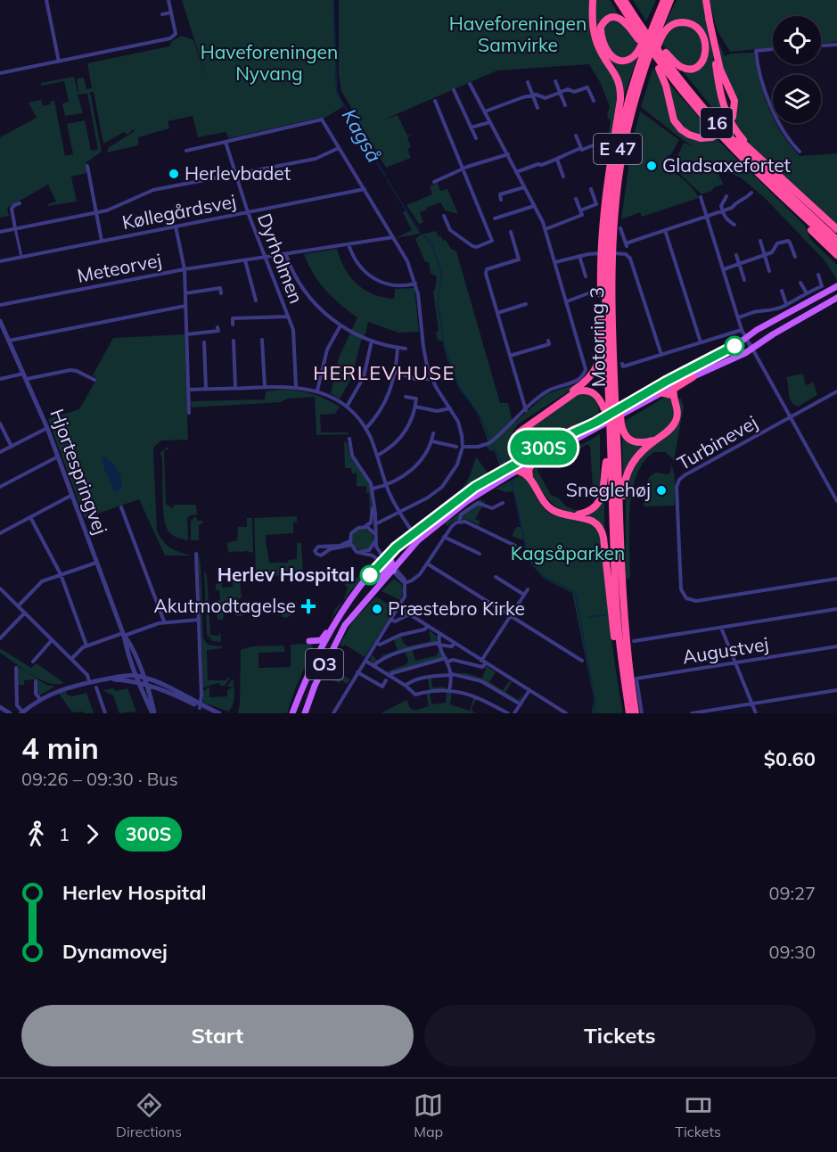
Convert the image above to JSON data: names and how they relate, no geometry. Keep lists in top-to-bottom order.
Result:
{
  "streets": {
    "highway": ["16", "E 47", "Motorring 3"],
    "main road": ["O3"],
    "street": [
      "Køllegårdsvej",
      "Dyrholmen",
      "Meteorvej",
      "Turbinevej",
      "Hjortespringvej",
      "Augustvej"
    ]
  },
  "crossings": [
    ["Køllegårdsvej", "Dyrholmen"],
    ["Dyrholmen", "Meteorvej"]
  ],
  "districts": ["HERLEVHUSE"],
  "water": ["Kagså"],
  "parks": ["Haveforeningen Samvirke", "Haveforeningen Nyvang", "Kagsåparken"],
  "places": {
    "other": [
      "Gladsaxefortet",
      "Herlevbadet",
      "Sneglehøj",
      "Herlev Hospital",
      "Præstebro Kirke"
    ],
    "health": ["Akutmodtagelse"]
  },
  "lines": ["bus line 300S"],
  "page": {
    "on_map": "300S",
    "heading": ["4 min", "09:26 – 09:30 · Bus", "$0.60"],
    "legs": ["1", "300S"],
    "list": [
      {
        "name": "Herlev Hospital",
        "value": "09:27"
      },
      {
        "name": "Dynamovej",
        "value": "09:30"
      }
    ],
    "buttons": ["Start", "Tickets"],
    "tabs": ["Directions", "Map", "Tickets"]
  }
}
